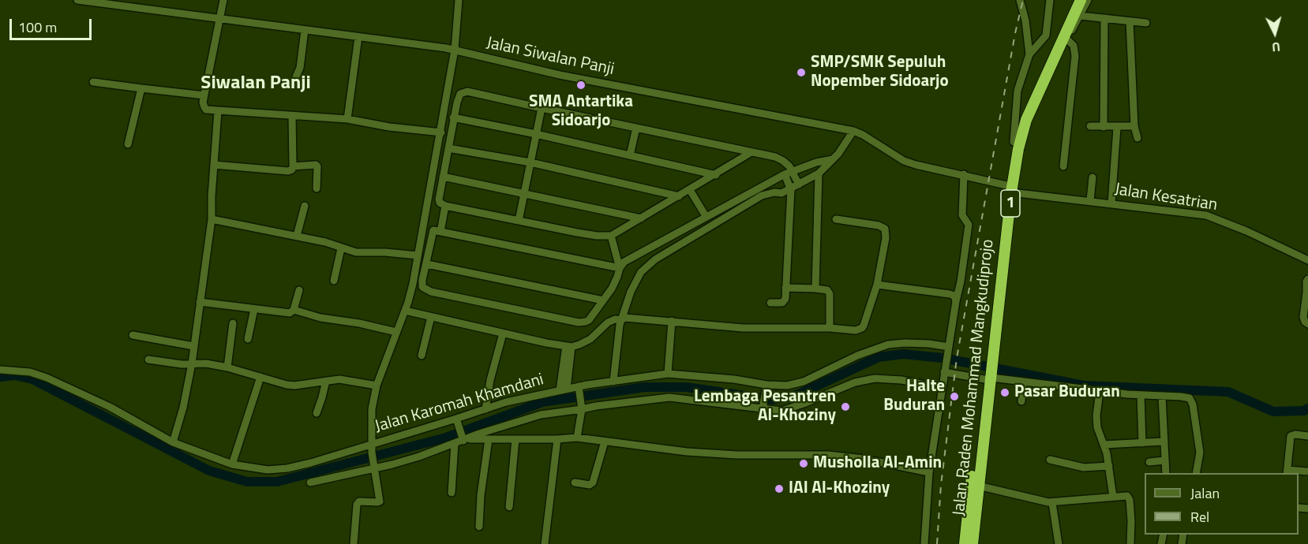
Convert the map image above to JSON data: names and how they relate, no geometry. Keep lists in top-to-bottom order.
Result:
{
  "streets": {
    "highway": ["1", "Jalan Raden Mohammad Mangkudiprojo"],
    "street": ["Jalan Siwalan Panji", "Jalan Kesatrian", "Jalan Karomah Khamdani"]
  },
  "crossings": [
    ["Jalan Siwalan Panji", "Jalan Kesatrian"],
    ["Jalan Siwalan Panji", "Jalan Raden Mohammad Mangkudiprojo"],
    ["Jalan Siwalan Panji", "Jalan Karomah Khamdani"],
    ["Jalan Kesatrian", "Jalan Raden Mohammad Mangkudiprojo"]
  ],
  "districts": ["Siwalan Panji"],
  "places": [
    "SMP/SMK Sepuluh Nopember Sidoarjo",
    "SMA Antartika Sidoarjo",
    "Pasar Buduran",
    "Halte Buduran",
    "Lembaga Pesantren Al-Khoziny",
    "Musholla Al-Amin",
    "IAI Al-Khoziny"
  ],
  "legend": ["Jalan", "Rel"],
  "scale_bar": "100 m",
  "north": "bottom"
}
